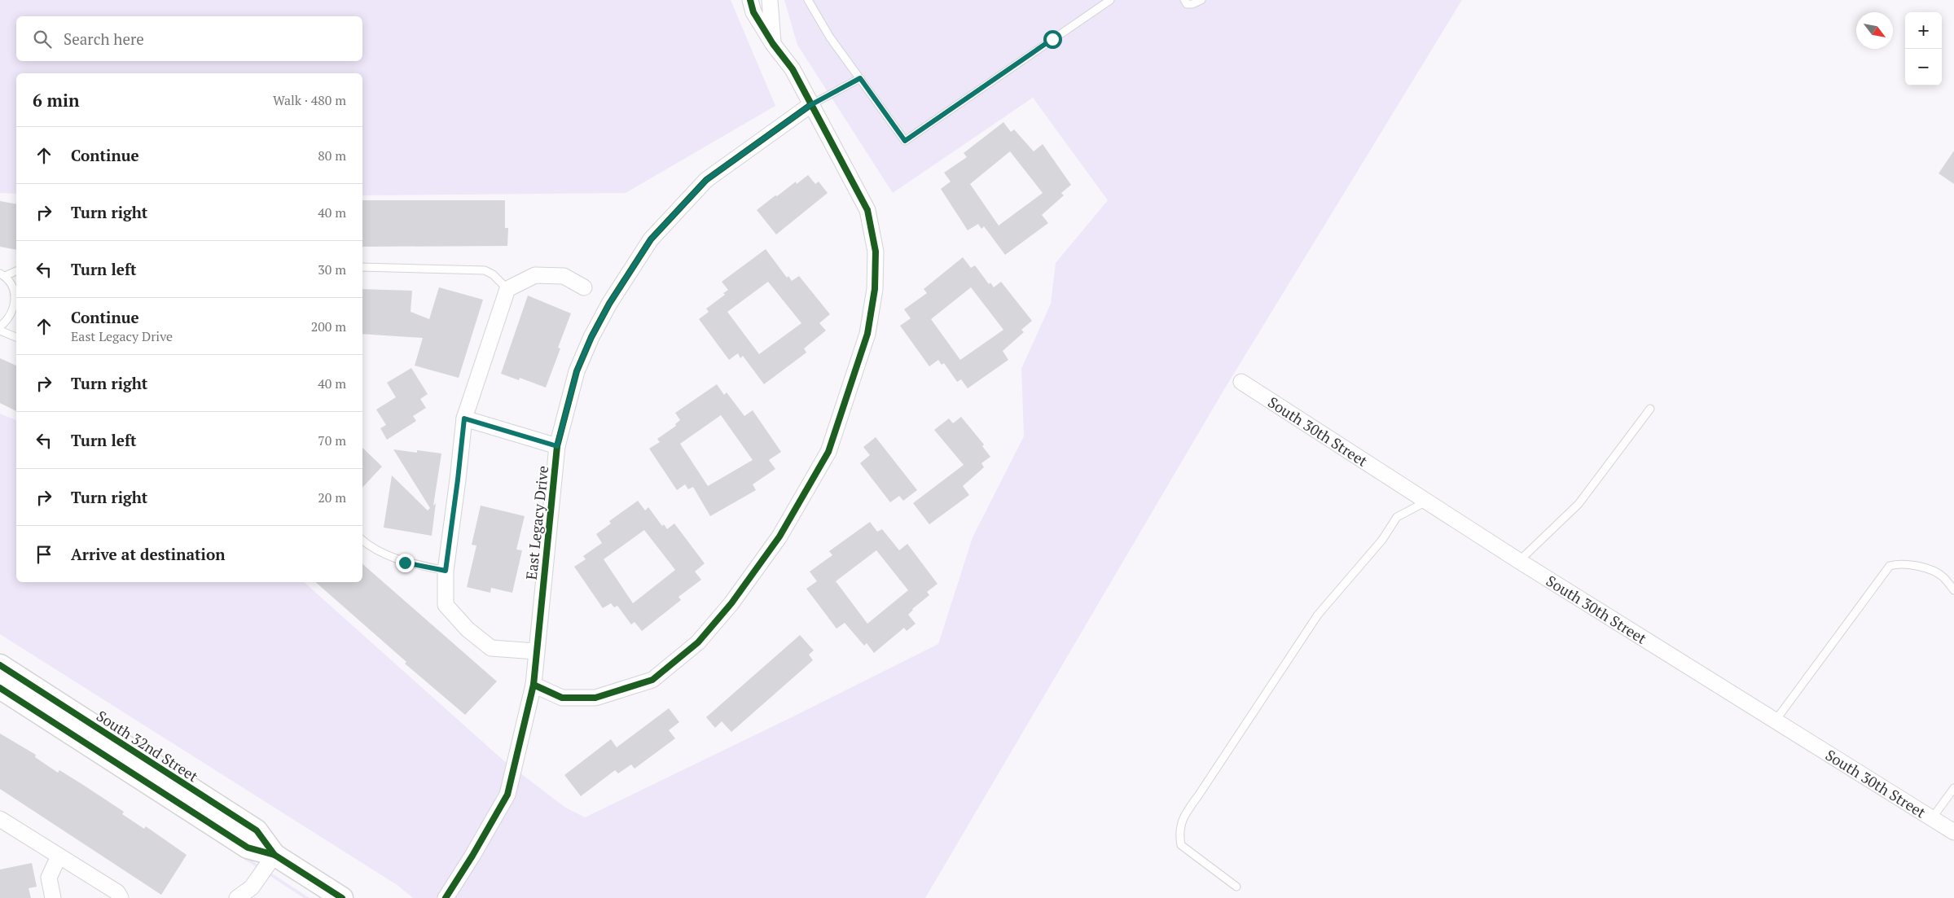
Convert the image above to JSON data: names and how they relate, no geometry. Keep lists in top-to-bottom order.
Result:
{
  "streets": {
    "main road": ["South 32nd Street"],
    "street": ["South 30th Street", "East Legacy Drive"]
  },
  "north": "bottom right",
  "page": {
    "map_buttons": ["+", "−"],
    "search": "Search here",
    "heading": ["6 min", "Walk · 480 m"],
    "list": [
      ["Continue", "80 m"],
      ["Turn right", "40 m"],
      ["Turn left", "30 m"],
      ["Continue", "East Legacy Drive", "200 m"],
      ["Turn right", "40 m"],
      ["Turn left", "70 m"],
      ["Turn right", "20 m"],
      "Arrive at destination"
    ]
  }
}
